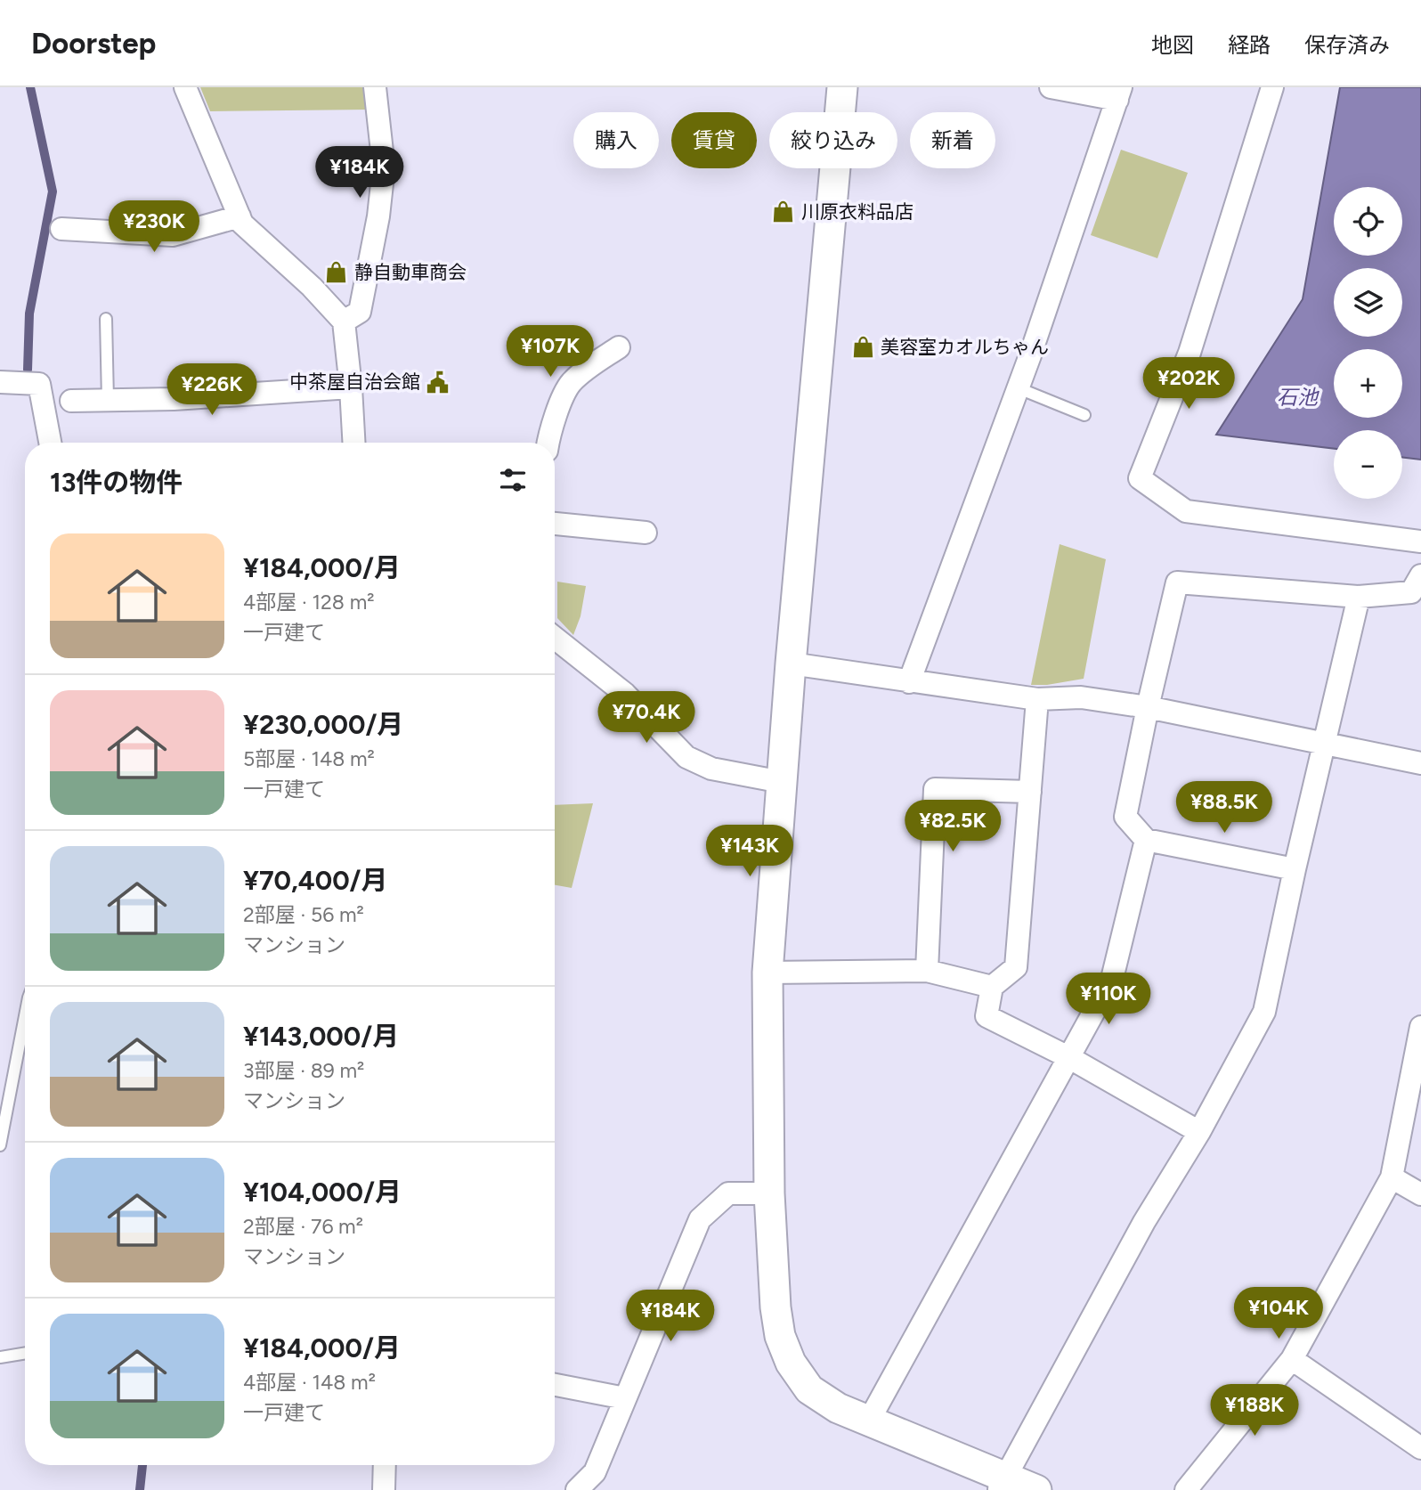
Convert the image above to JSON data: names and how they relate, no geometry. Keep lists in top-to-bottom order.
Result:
{
  "water": ["石池"],
  "places": {
    "shop": ["川原衣料品店", "静自動車商会", "美容室カオルちゃん"],
    "public building": ["中茶屋自治会館"]
  },
  "page": {
    "header": "Doorstep",
    "nav": ["地図", "経路", "保存済み"],
    "chip": [
      "購入",
      "賃貸",
      "絞り込み",
      "新着"
    ],
    "price": [
      "¥184K",
      "¥230K",
      "¥107K",
      "¥202K",
      "¥226K",
      "¥70.4K",
      "¥88.5K",
      "¥82.5K",
      "¥143K",
      "¥110K",
      "¥104K",
      "¥184K",
      "¥188K"
    ],
    "map_buttons": ["+", "−"],
    "heading": "13件の物件",
    "list": [
      {
        "name": "¥184,000/月",
        "note": "4部屋 · 128 m² · 一戸建て"
      },
      {
        "name": "¥230,000/月",
        "note": "5部屋 · 148 m² · 一戸建て"
      },
      {
        "name": "¥70,400/月",
        "note": "2部屋 · 56 m² · マンション"
      },
      {
        "name": "¥143,000/月",
        "note": "3部屋 · 89 m² · マンション"
      },
      {
        "name": "¥104,000/月",
        "note": "2部屋 · 76 m² · マンション"
      },
      {
        "name": "¥184,000/月",
        "note": "4部屋 · 148 m² · 一戸建て"
      }
    ]
  }
}
